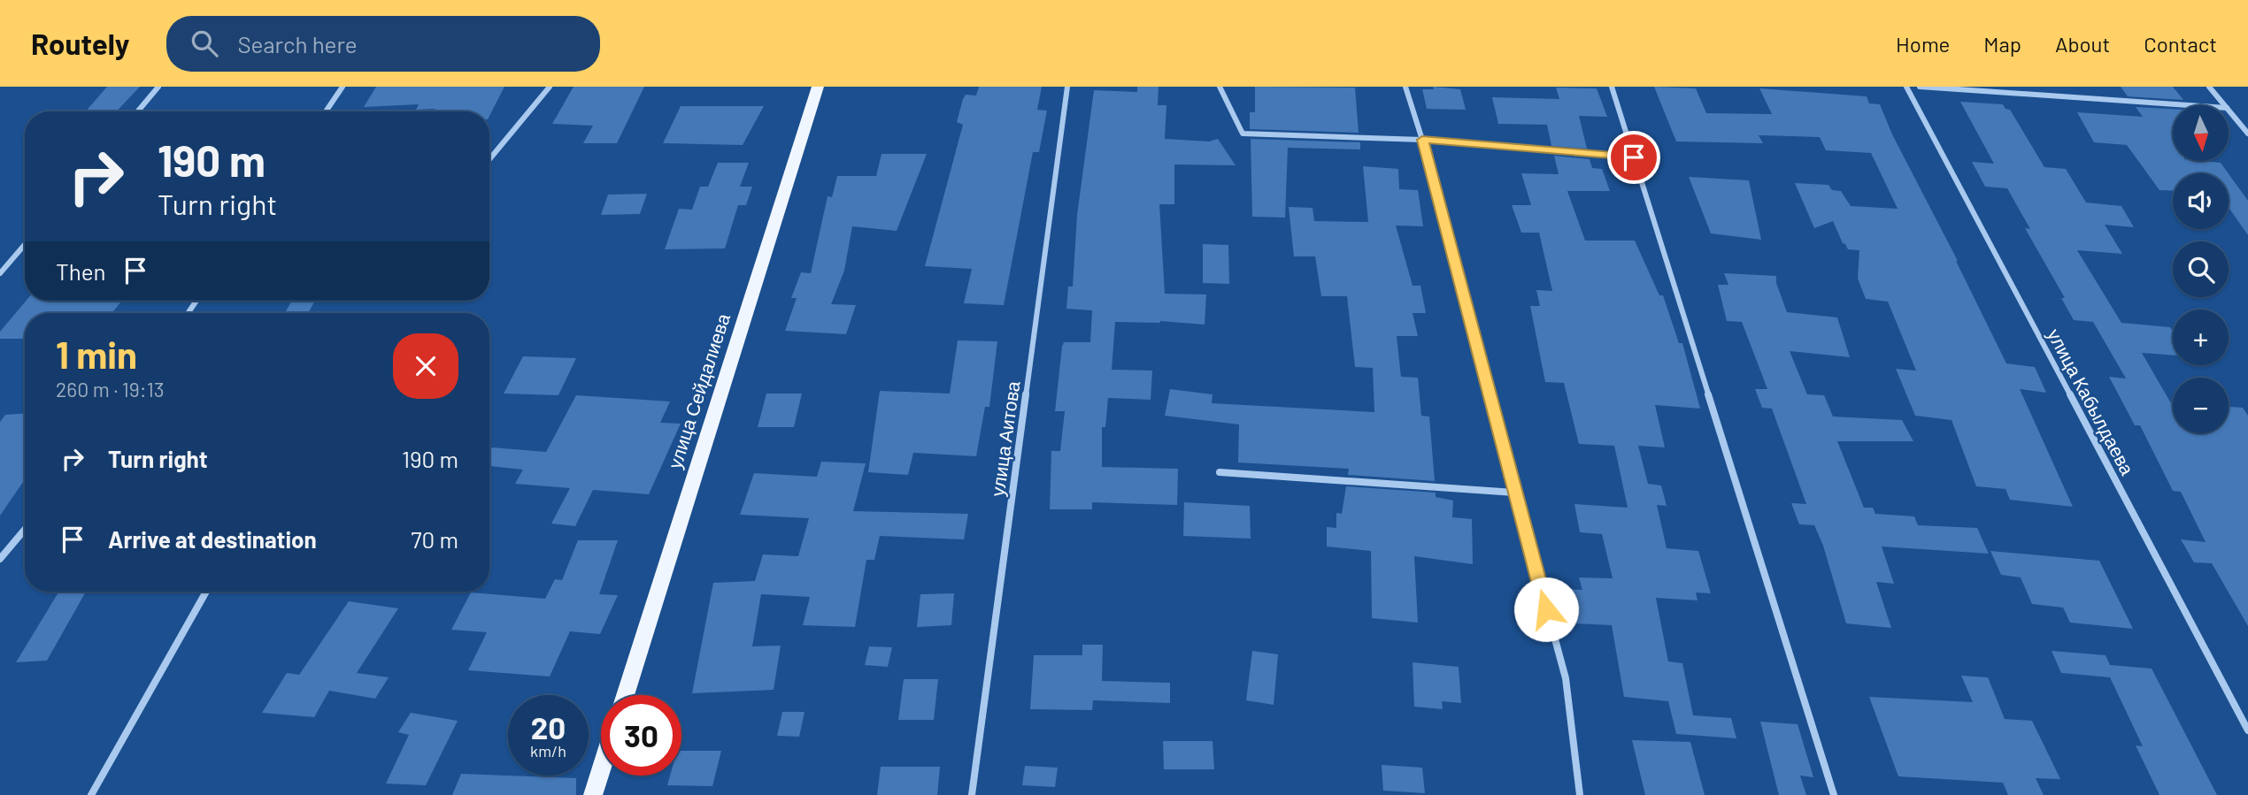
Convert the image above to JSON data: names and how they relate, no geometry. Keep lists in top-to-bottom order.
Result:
{
  "streets": {
    "main road": ["улица Сейдалиева"],
    "street": ["улица Кабылдаева", "улица Аитова"]
  },
  "north": "bottom",
  "page": {
    "header": "Routely",
    "search": "Search here",
    "nav": [
      "Home",
      "Map",
      "About",
      "Contact"
    ],
    "map_buttons": ["+", "−"],
    "turn": ["190 m", "Turn right"],
    "then": "Then",
    "heading": ["1 min", "260 m · 19:13"],
    "list": [
      {
        "name": "Turn right",
        "value": "190 m"
      },
      {
        "name": "Arrive at destination",
        "value": "70 m"
      }
    ],
    "speed": "20 km/h",
    "limit": "30"
  }
}
